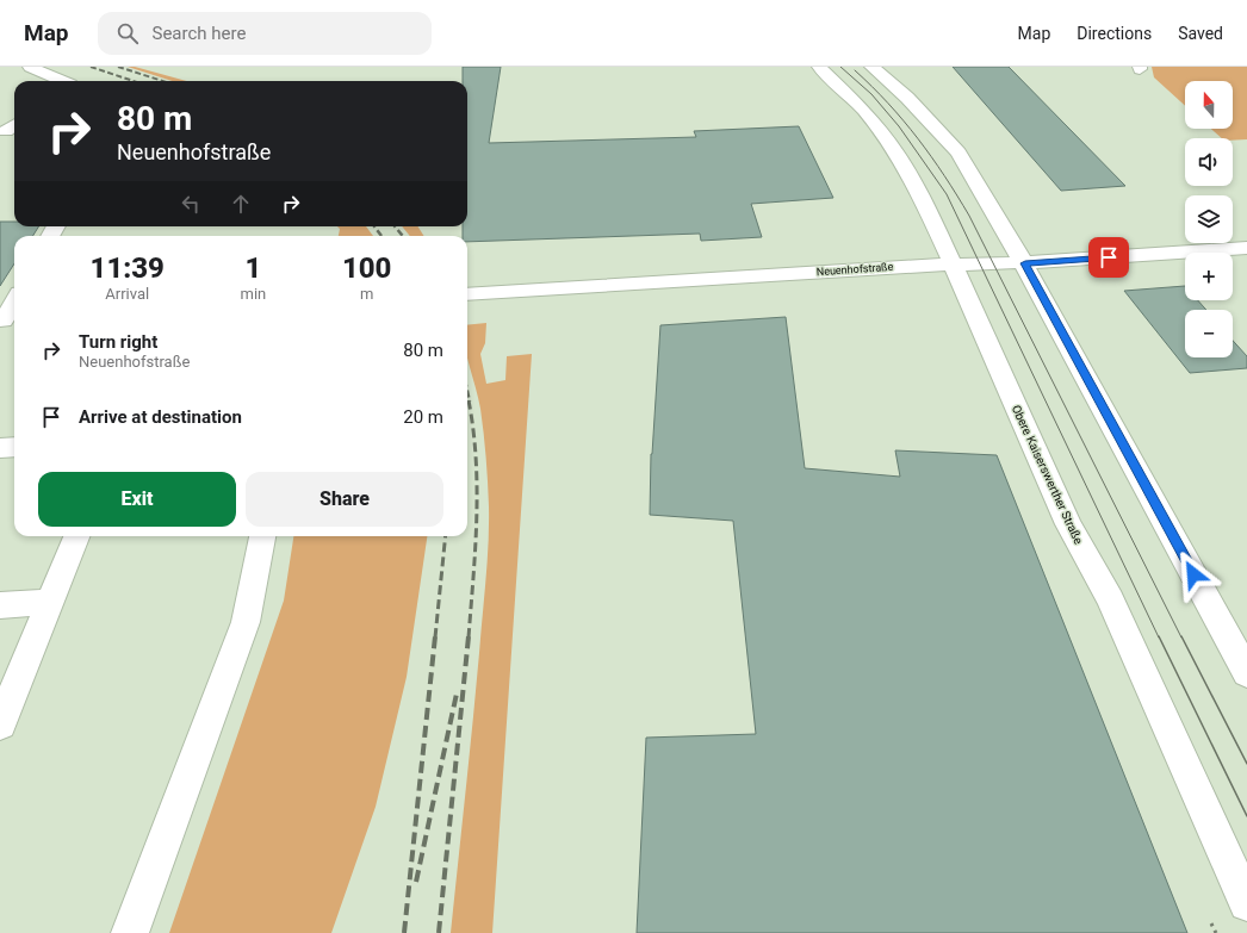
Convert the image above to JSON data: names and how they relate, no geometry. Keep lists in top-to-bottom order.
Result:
{
  "streets": {
    "street": ["Neuenhofstraße", "Obere Kaiserswerther Straße"]
  },
  "crossings": [
    ["Neuenhofstraße", "Obere Kaiserswerther Straße"]
  ],
  "north": "top",
  "page": {
    "header": "Map",
    "search": "Search here",
    "nav": ["Map", "Directions", "Saved"],
    "map_buttons": ["+", "−"],
    "turn": ["80 m", "Neuenhofstraße"],
    "eta": [
      "11:39",
      "Arrival",
      "1",
      "min",
      "100",
      "m"
    ],
    "list": [
      {
        "name": "Turn right",
        "note": "Neuenhofstraße",
        "value": "80 m"
      },
      {
        "name": "Arrive at destination",
        "value": "20 m"
      }
    ],
    "buttons": ["Exit", "Share"]
  }
}
